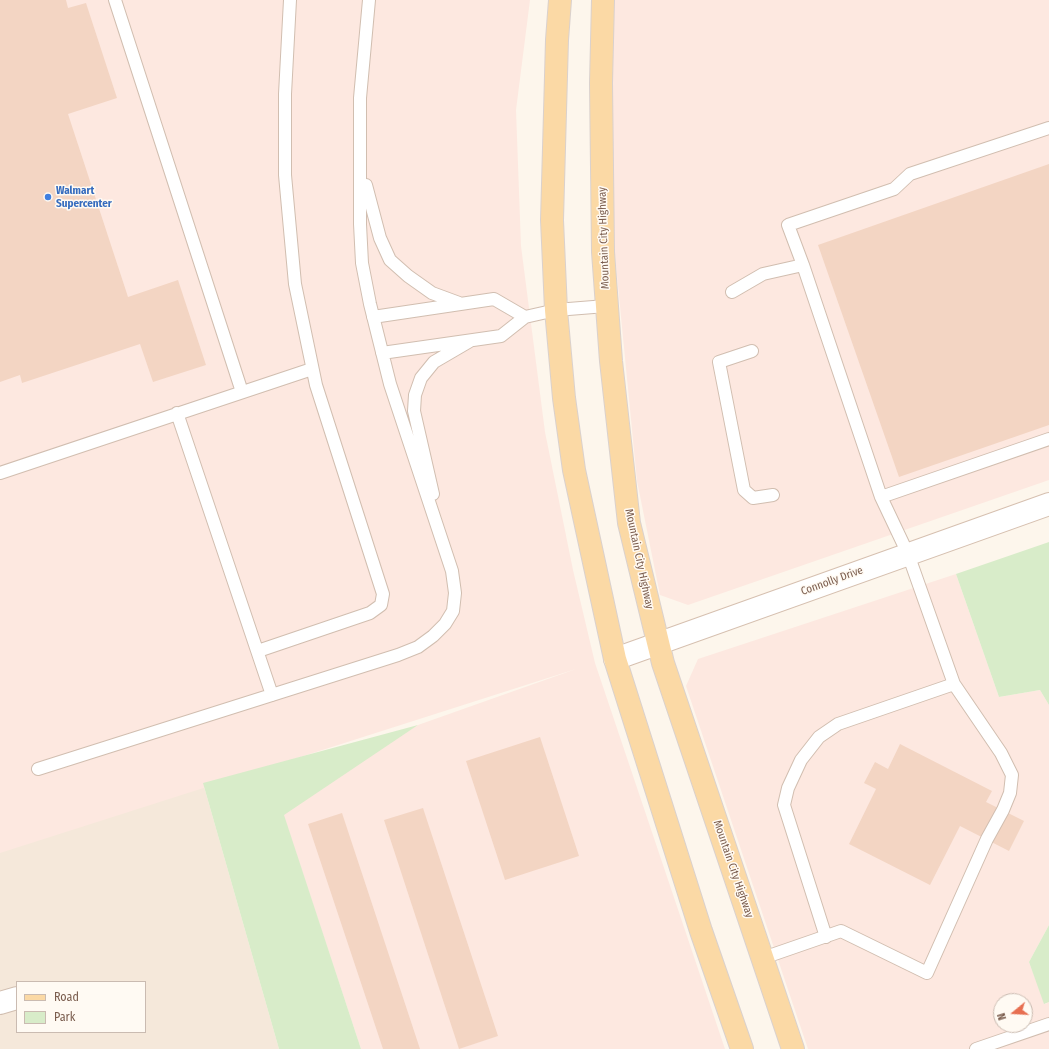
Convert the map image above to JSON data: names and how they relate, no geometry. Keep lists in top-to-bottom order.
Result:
{
  "streets": {
    "main road": ["Mountain City Highway"],
    "street": ["Connolly Drive"]
  },
  "crossings": [
    ["Mountain City Highway", "Connolly Drive"]
  ],
  "places": ["Walmart Supercenter"],
  "legend": ["Road", "Park"],
  "north": "left"
}
